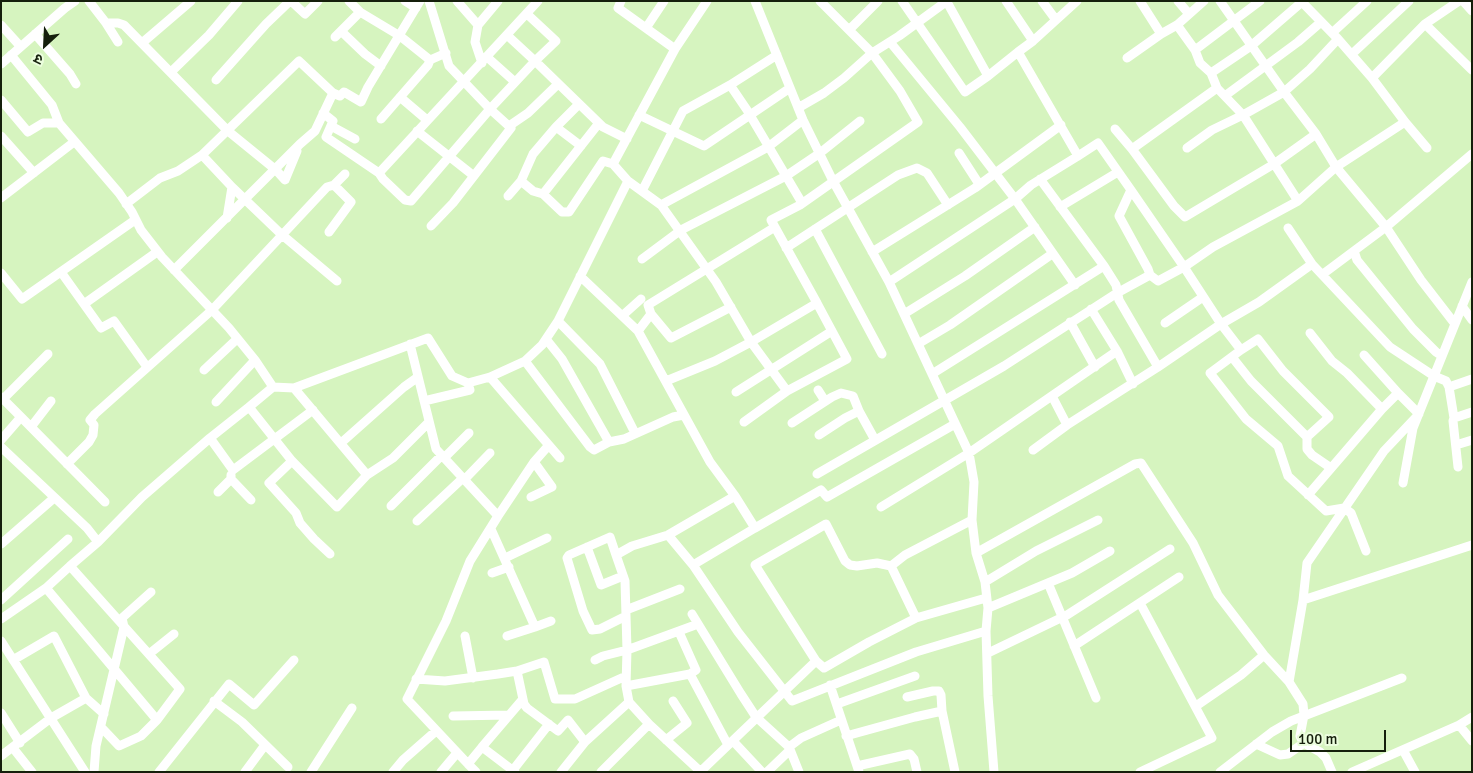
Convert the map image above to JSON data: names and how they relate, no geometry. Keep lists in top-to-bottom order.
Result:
{
  "scale_bar": "100 m",
  "north": "bottom left"
}
